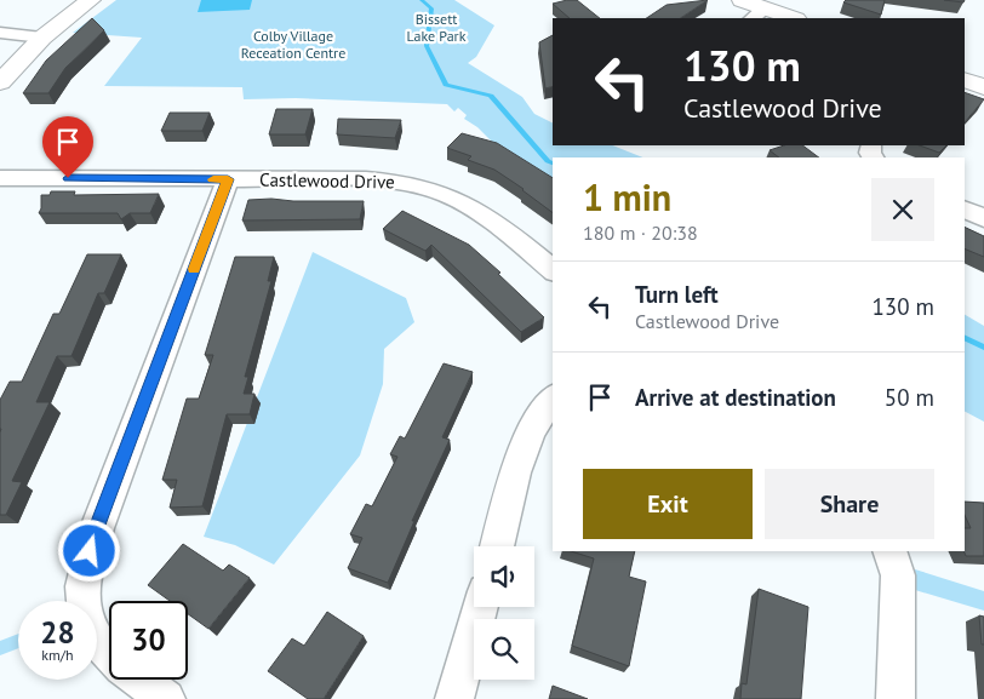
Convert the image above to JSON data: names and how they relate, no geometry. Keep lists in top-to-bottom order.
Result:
{
  "streets": {
    "street": ["Castlewood Drive"]
  },
  "parks": ["Bissett Lake Park", "Colby Village Receation Centre"],
  "page": {
    "turn": ["130 m", "Castlewood Drive"],
    "heading": ["1 min", "180 m · 20:38"],
    "list": [
      {
        "name": "Turn left",
        "note": "Castlewood Drive",
        "value": "130 m"
      },
      {
        "name": "Arrive at destination",
        "value": "50 m"
      }
    ],
    "buttons": ["Exit", "Share"],
    "speed": "28 km/h",
    "limit": "30"
  }
}
